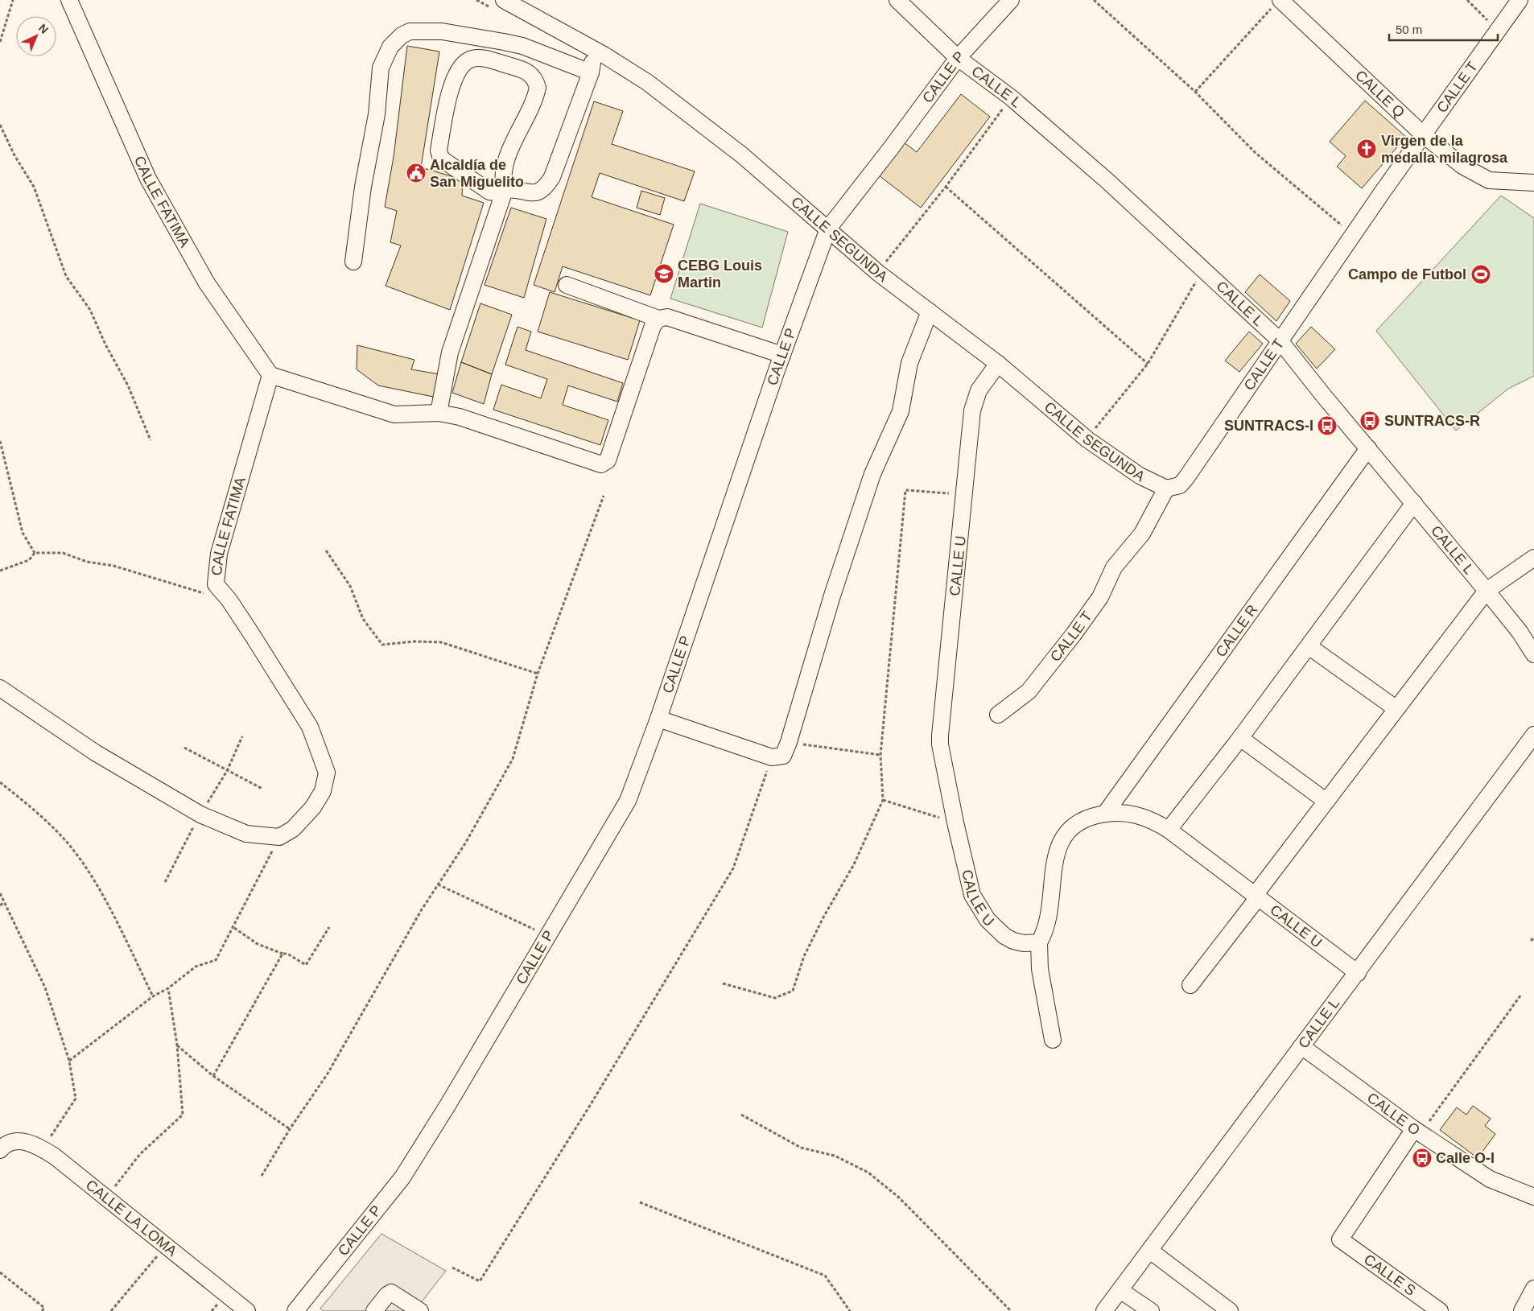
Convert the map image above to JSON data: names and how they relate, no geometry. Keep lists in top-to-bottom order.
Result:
{
  "streets": {
    "street": [
      "CALLE P",
      "CALLE L",
      "CALLE T",
      "CALLE Q",
      "CALLE FATIMA",
      "CALLE SEGUNDA",
      "CALLE U",
      "CALLE R",
      "CALLE O",
      "CALLE LA LOMA",
      "CALLE S"
    ]
  },
  "crossings": [
    ["CALLE P", "CALLE L"],
    ["CALLE P", "CALLE SEGUNDA"],
    ["CALLE L", "CALLE T"],
    ["CALLE L", "CALLE U"],
    ["CALLE L", "CALLE R"],
    ["CALLE L", "CALLE O"],
    ["CALLE T", "CALLE Q"],
    ["CALLE T", "CALLE SEGUNDA"],
    ["CALLE SEGUNDA", "CALLE U"],
    ["CALLE U", "CALLE R"],
    ["CALLE O", "CALLE S"]
  ],
  "places": {
    "church": ["Virgen de la medalla milagrosa"],
    "public building": ["Alcaldía de San Miguelito"],
    "school or university": ["CEBG Louis Martin"],
    "sports": ["Campo de Futbol"],
    "bus stop": ["SUNTRACS-R", "SUNTRACS-I", "Calle O-I"]
  },
  "scale_bar": "50 m",
  "north": "top right"
}
